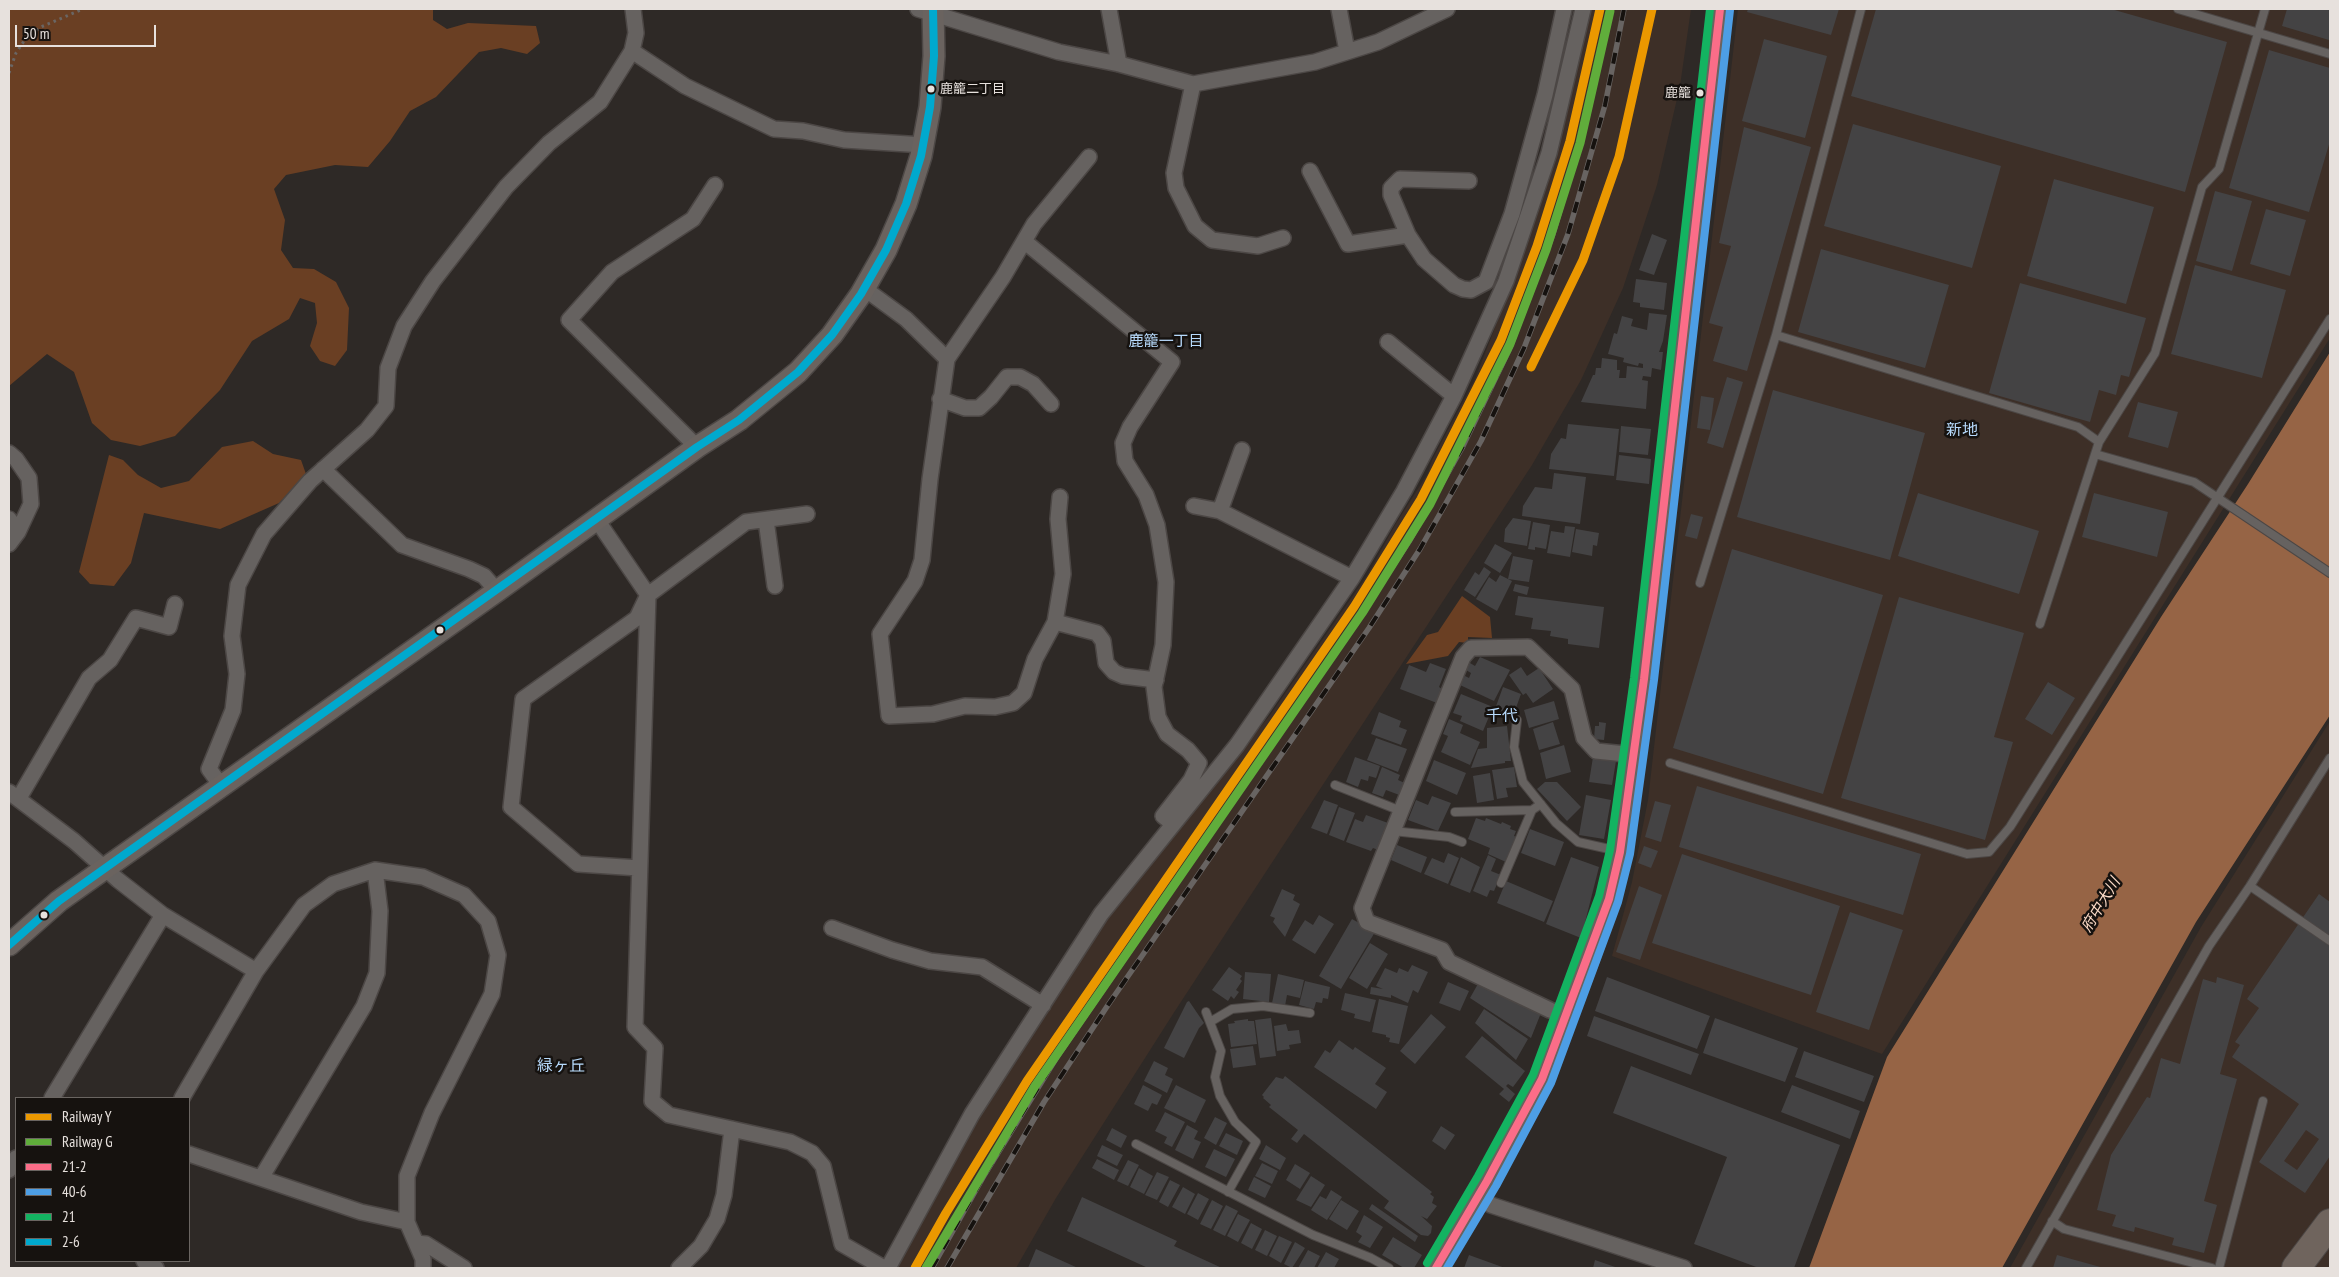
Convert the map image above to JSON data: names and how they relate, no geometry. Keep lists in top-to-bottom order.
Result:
{
  "districts": [
    "鹿籠一丁目",
    "新地",
    "千代",
    "緑ヶ丘"
  ],
  "water": ["府中大川"],
  "places": ["鹿籠二丁目", "鹿籠"],
  "lines": [
    "rail line Y",
    "transit line 21-2",
    "transit line 21",
    "transit line 2-6",
    "transit line 40-6",
    "rail line G"
  ],
  "legend": [
    "Railway Y",
    "Railway G",
    "21-2",
    "40-6",
    "21",
    "2-6"
  ],
  "scale_bar": "50 m"
}
